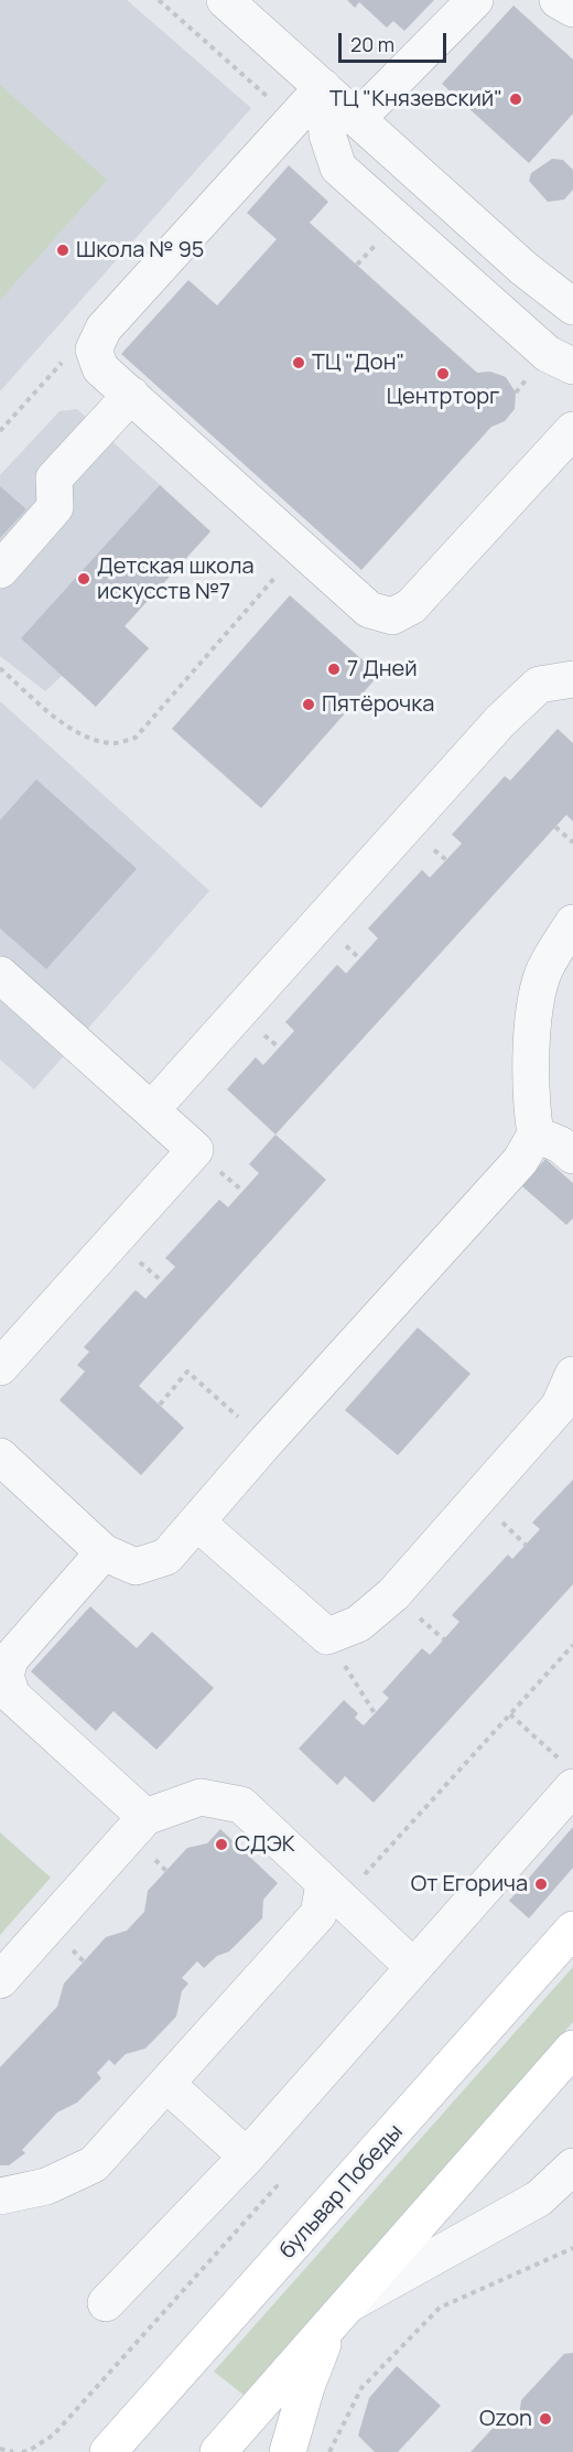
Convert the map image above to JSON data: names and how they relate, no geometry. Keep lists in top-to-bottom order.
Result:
{
  "streets": {
    "main road": ["бульвар Победы"]
  },
  "places": [
    "ТЦ \"Князевский\"",
    "Школа № 95",
    "ТЦ \"Дон\"",
    "Центрторг",
    "Детская школа искусств №7",
    "7 Дней",
    "Пятёрочка",
    "СДЭК",
    "От Егорича",
    "Ozon"
  ],
  "scale_bar": "20 m"
}
